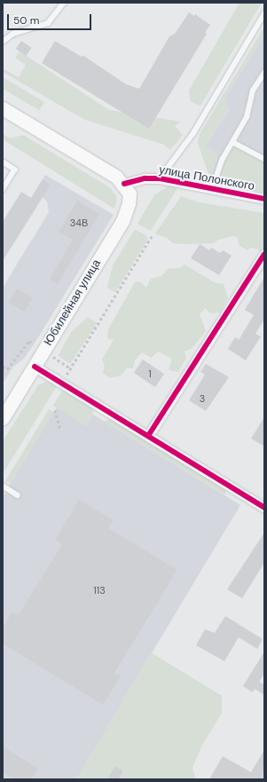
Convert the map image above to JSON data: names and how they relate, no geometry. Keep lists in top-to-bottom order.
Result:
{
  "streets": {
    "main road": ["Юбилейная улица"],
    "street": ["улица Полонского"]
  },
  "crossings": [
    ["улица Полонского", "Юбилейная улица"]
  ],
  "house_numbers": [
    "34В",
    "1",
    "3",
    "113"
  ],
  "scale_bar": "50 m"
}
